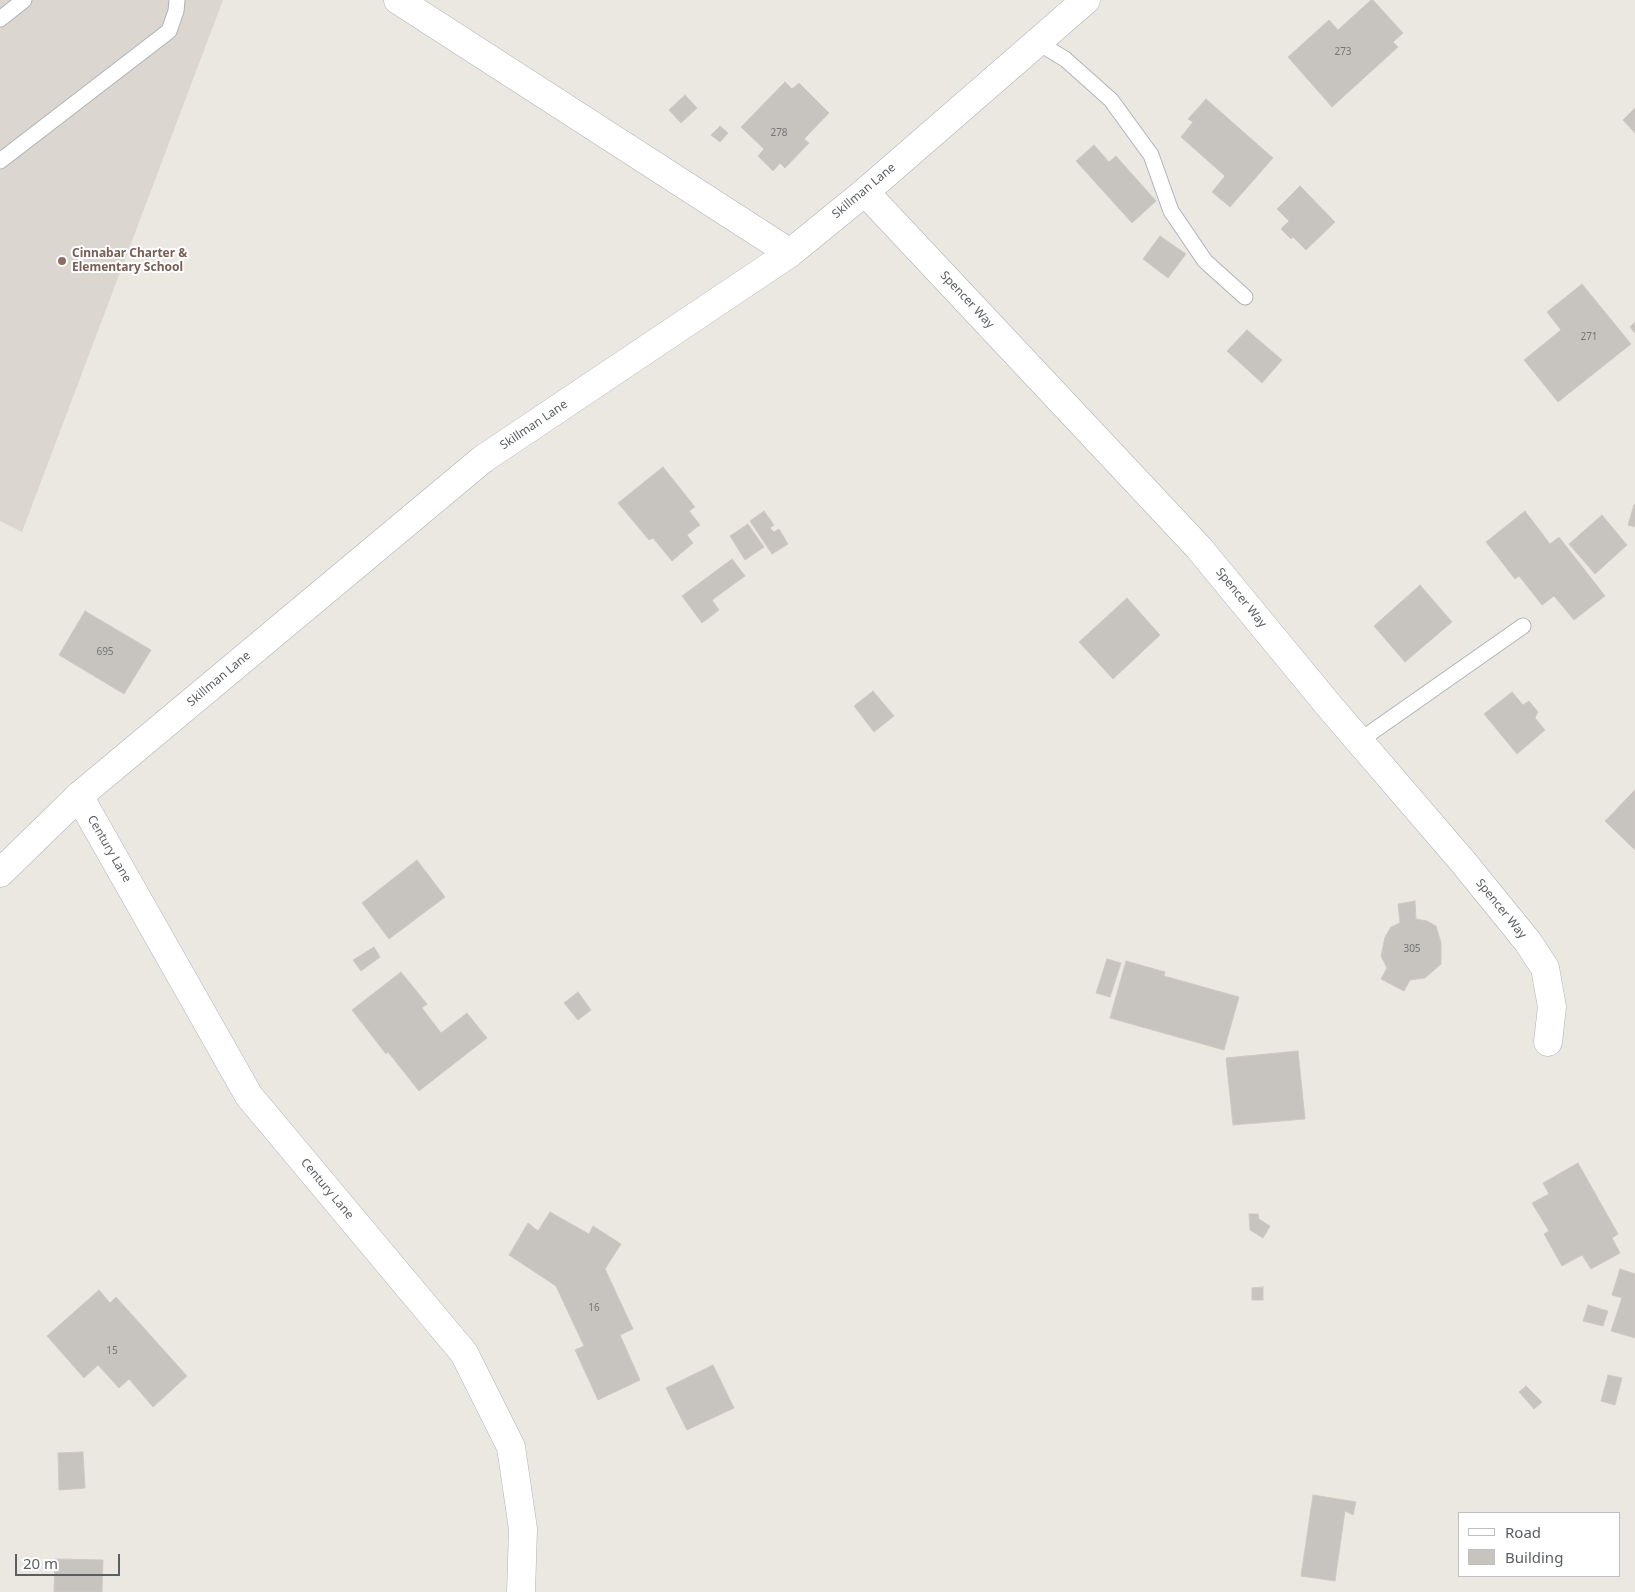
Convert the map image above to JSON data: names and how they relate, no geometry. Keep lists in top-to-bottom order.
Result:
{
  "streets": {
    "street": ["Skillman Lane", "Spencer Way", "Century Lane"]
  },
  "crossings": [
    ["Skillman Lane", "Spencer Way"],
    ["Skillman Lane", "Century Lane"]
  ],
  "places": ["Cinnabar Charter & Elementary School"],
  "house_numbers": [
    "273",
    "278",
    "271",
    "695",
    "305",
    "16",
    "15"
  ],
  "legend": ["Road", "Building"],
  "scale_bar": "20 m"
}
